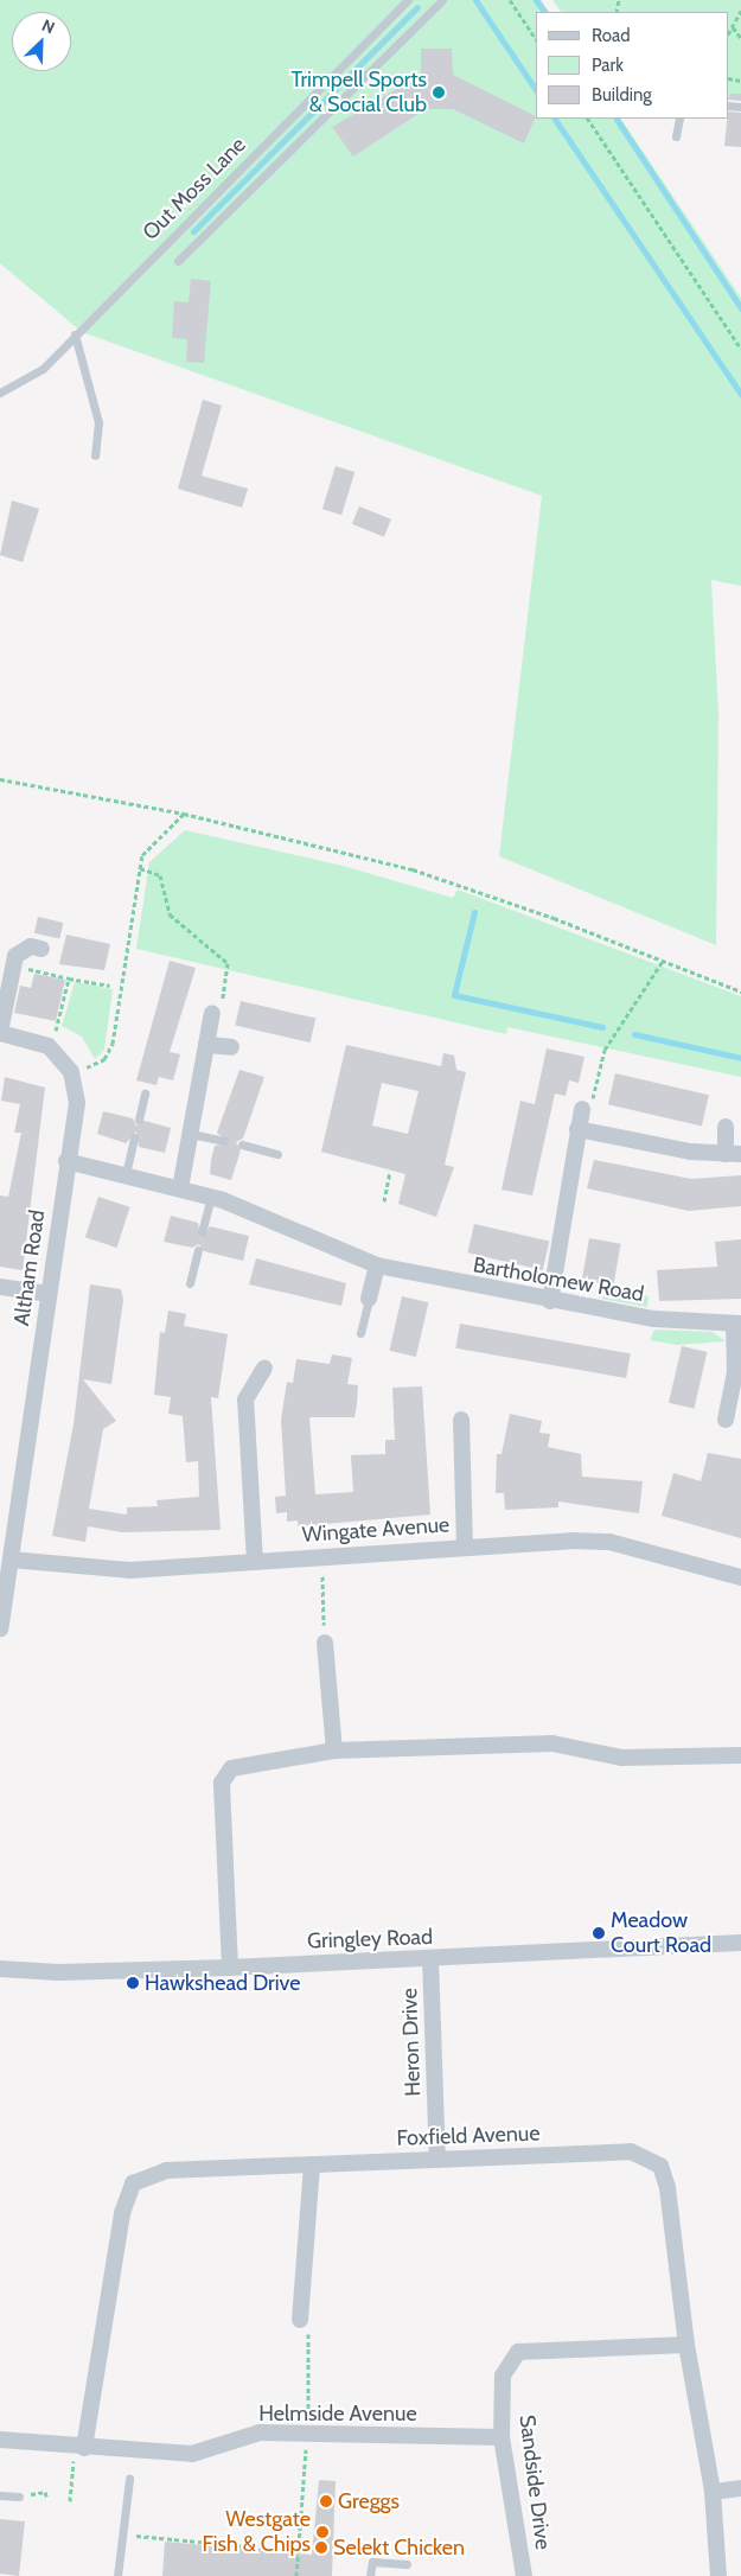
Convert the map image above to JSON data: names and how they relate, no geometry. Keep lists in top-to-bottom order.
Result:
{
  "streets": {
    "street": [
      "Altham Road",
      "Bartholomew Road",
      "Wingate Avenue",
      "Gringley Road",
      "Heron Drive",
      "Foxfield Avenue",
      "Helmside Avenue",
      "Sandside Drive"
    ],
    "lane": ["Out Moss Lane"]
  },
  "crossings": [
    ["Altham Road", "Bartholomew Road"],
    ["Altham Road", "Wingate Avenue"],
    ["Gringley Road", "Heron Drive"],
    ["Heron Drive", "Foxfield Avenue"],
    ["Foxfield Avenue", "Helmside Avenue"],
    ["Foxfield Avenue", "Sandside Drive"],
    ["Helmside Avenue", "Sandside Drive"]
  ],
  "places": [
    "Trimpell Sports & Social Club",
    "Meadow Court Road",
    "Hawkshead Drive",
    "Greggs",
    "Westgate Fish & Chips",
    "Selekt Chicken"
  ],
  "legend": ["Road", "Park", "Building"],
  "north": "top right"
}
